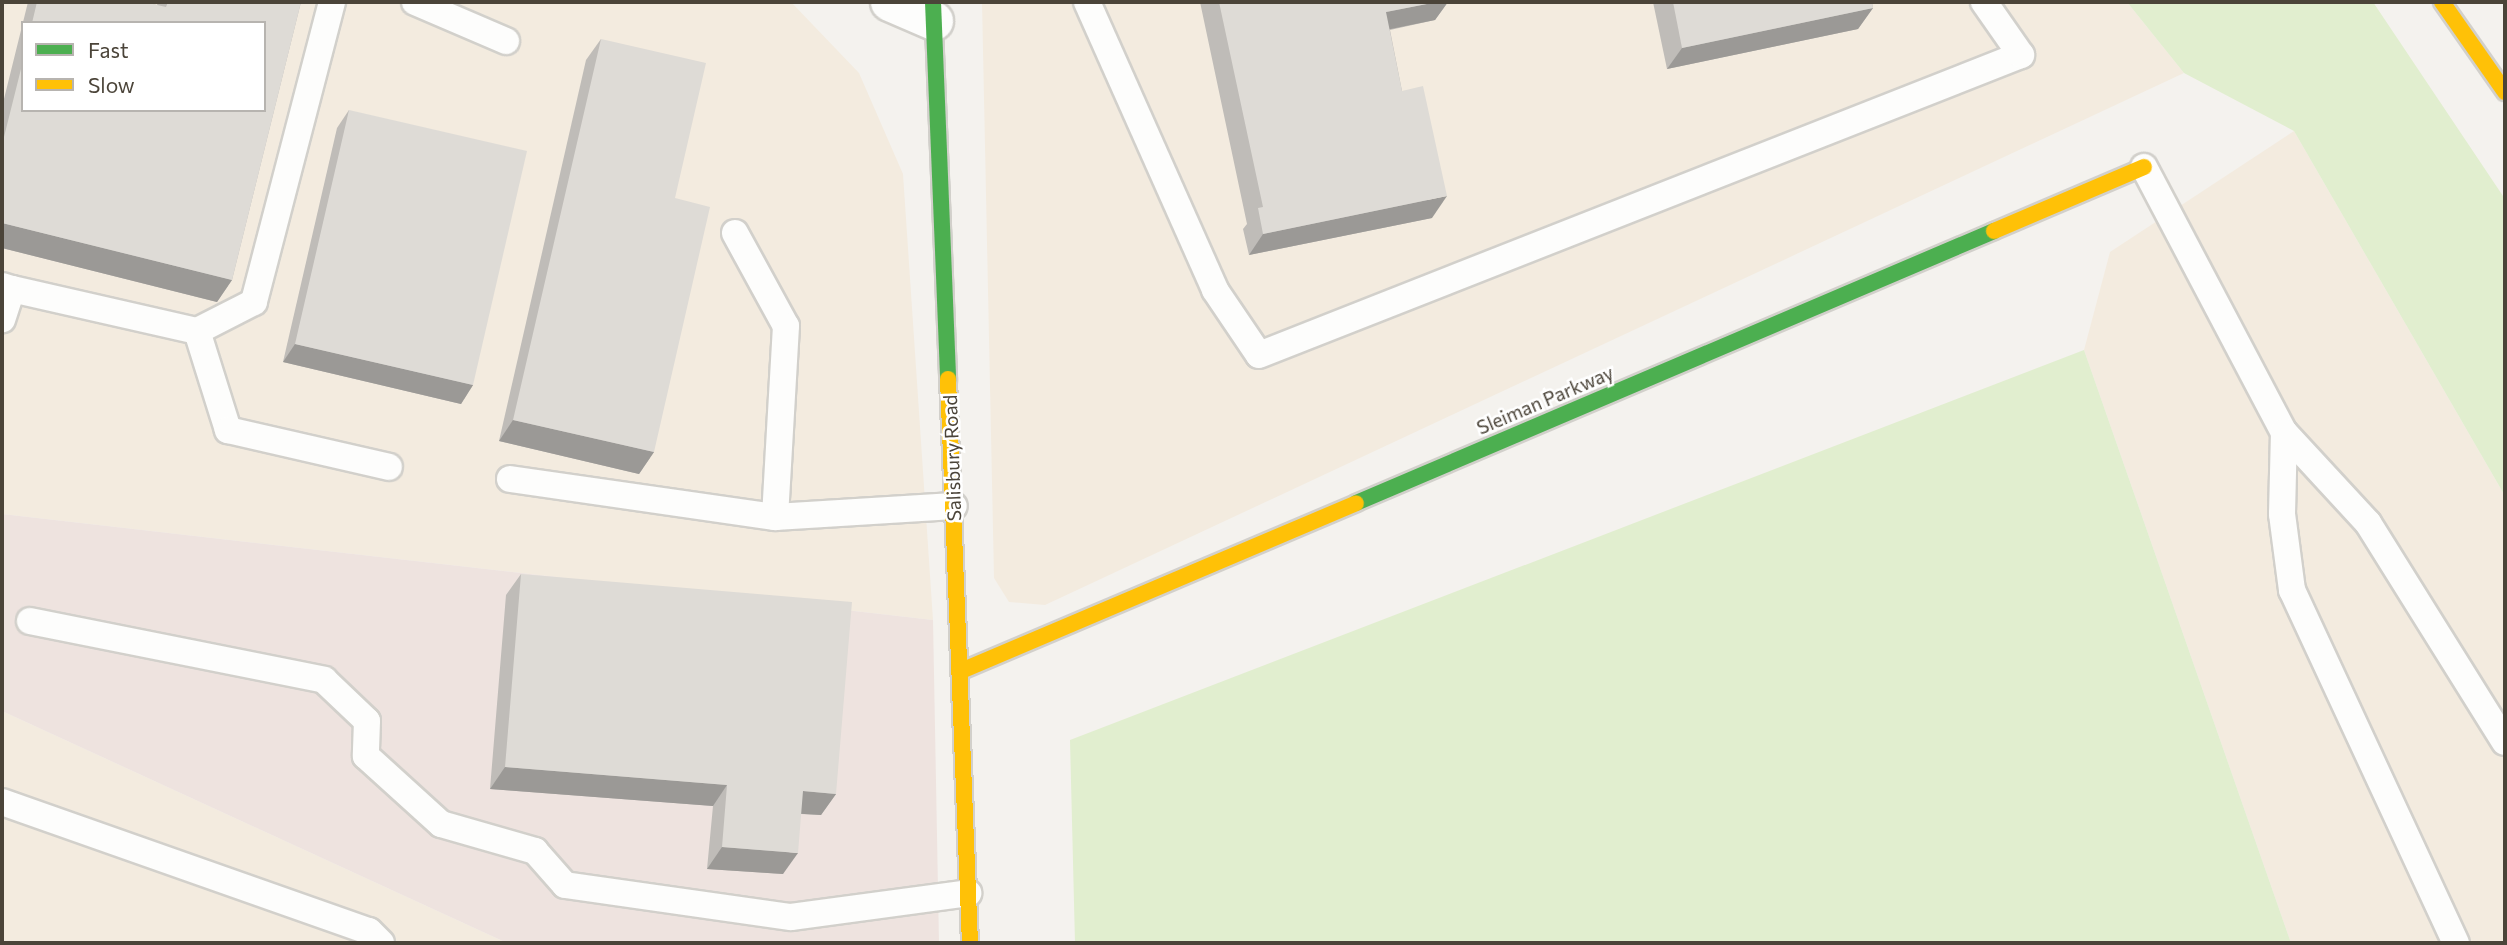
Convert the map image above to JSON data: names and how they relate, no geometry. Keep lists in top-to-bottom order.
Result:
{
  "streets": {
    "main road": ["Sleiman Parkway", "Salisbury Road"]
  },
  "crossings": [
    ["Sleiman Parkway", "Salisbury Road"]
  ],
  "legend": ["Fast", "Slow"]
}
